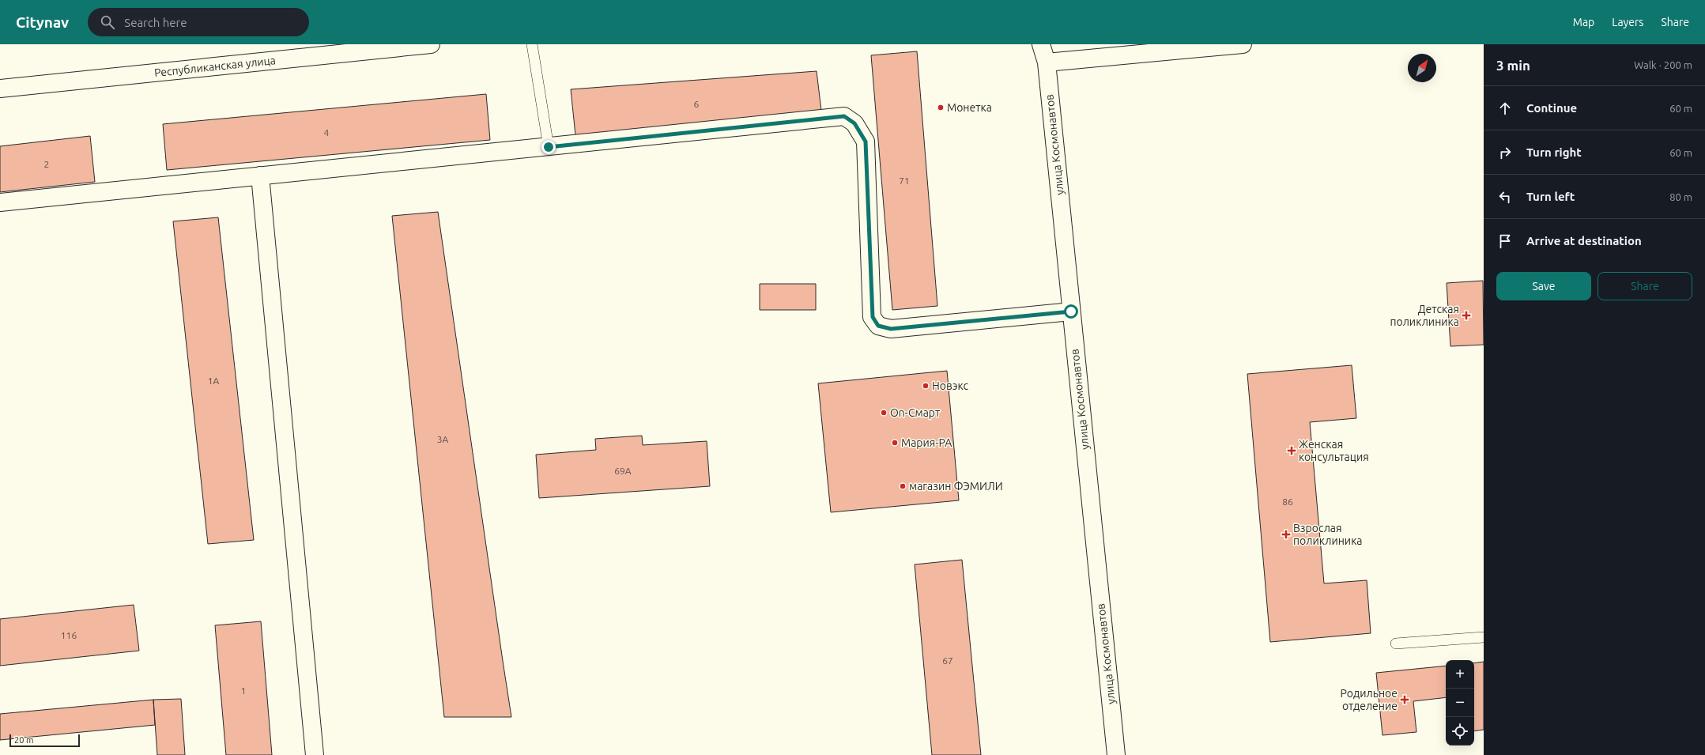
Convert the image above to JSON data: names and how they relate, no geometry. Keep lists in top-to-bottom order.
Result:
{
  "streets": {
    "street": ["Республиканская улица", "улица Космонавтов"]
  },
  "places": {
    "other": [
      "Монетка",
      "Новэкс",
      "On-Смарт",
      "Мария-РА",
      "магазин ФЭМИЛИ"
    ],
    "health": [
      "Детская поликлиника",
      "Женская консультация",
      "Взрослая поликлиника",
      "Родильное отделение"
    ]
  },
  "house_numbers": [
    "6",
    "4",
    "2",
    "71",
    "1А",
    "3А",
    "69А",
    "86",
    "116",
    "67",
    "1"
  ],
  "scale_bar": "20 m",
  "north": "top right",
  "page": {
    "header": "Citynav",
    "search": "Search here",
    "nav": ["Map", "Layers", "Share"],
    "heading": ["3 min", "Walk · 200 m"],
    "list": [
      ["Continue", "60 m"],
      ["Turn right", "60 m"],
      ["Turn left", "80 m"],
      "Arrive at destination"
    ],
    "buttons": ["Save", "Share"],
    "map_buttons": ["+", "−"],
    "scale": "20 m"
  }
}
